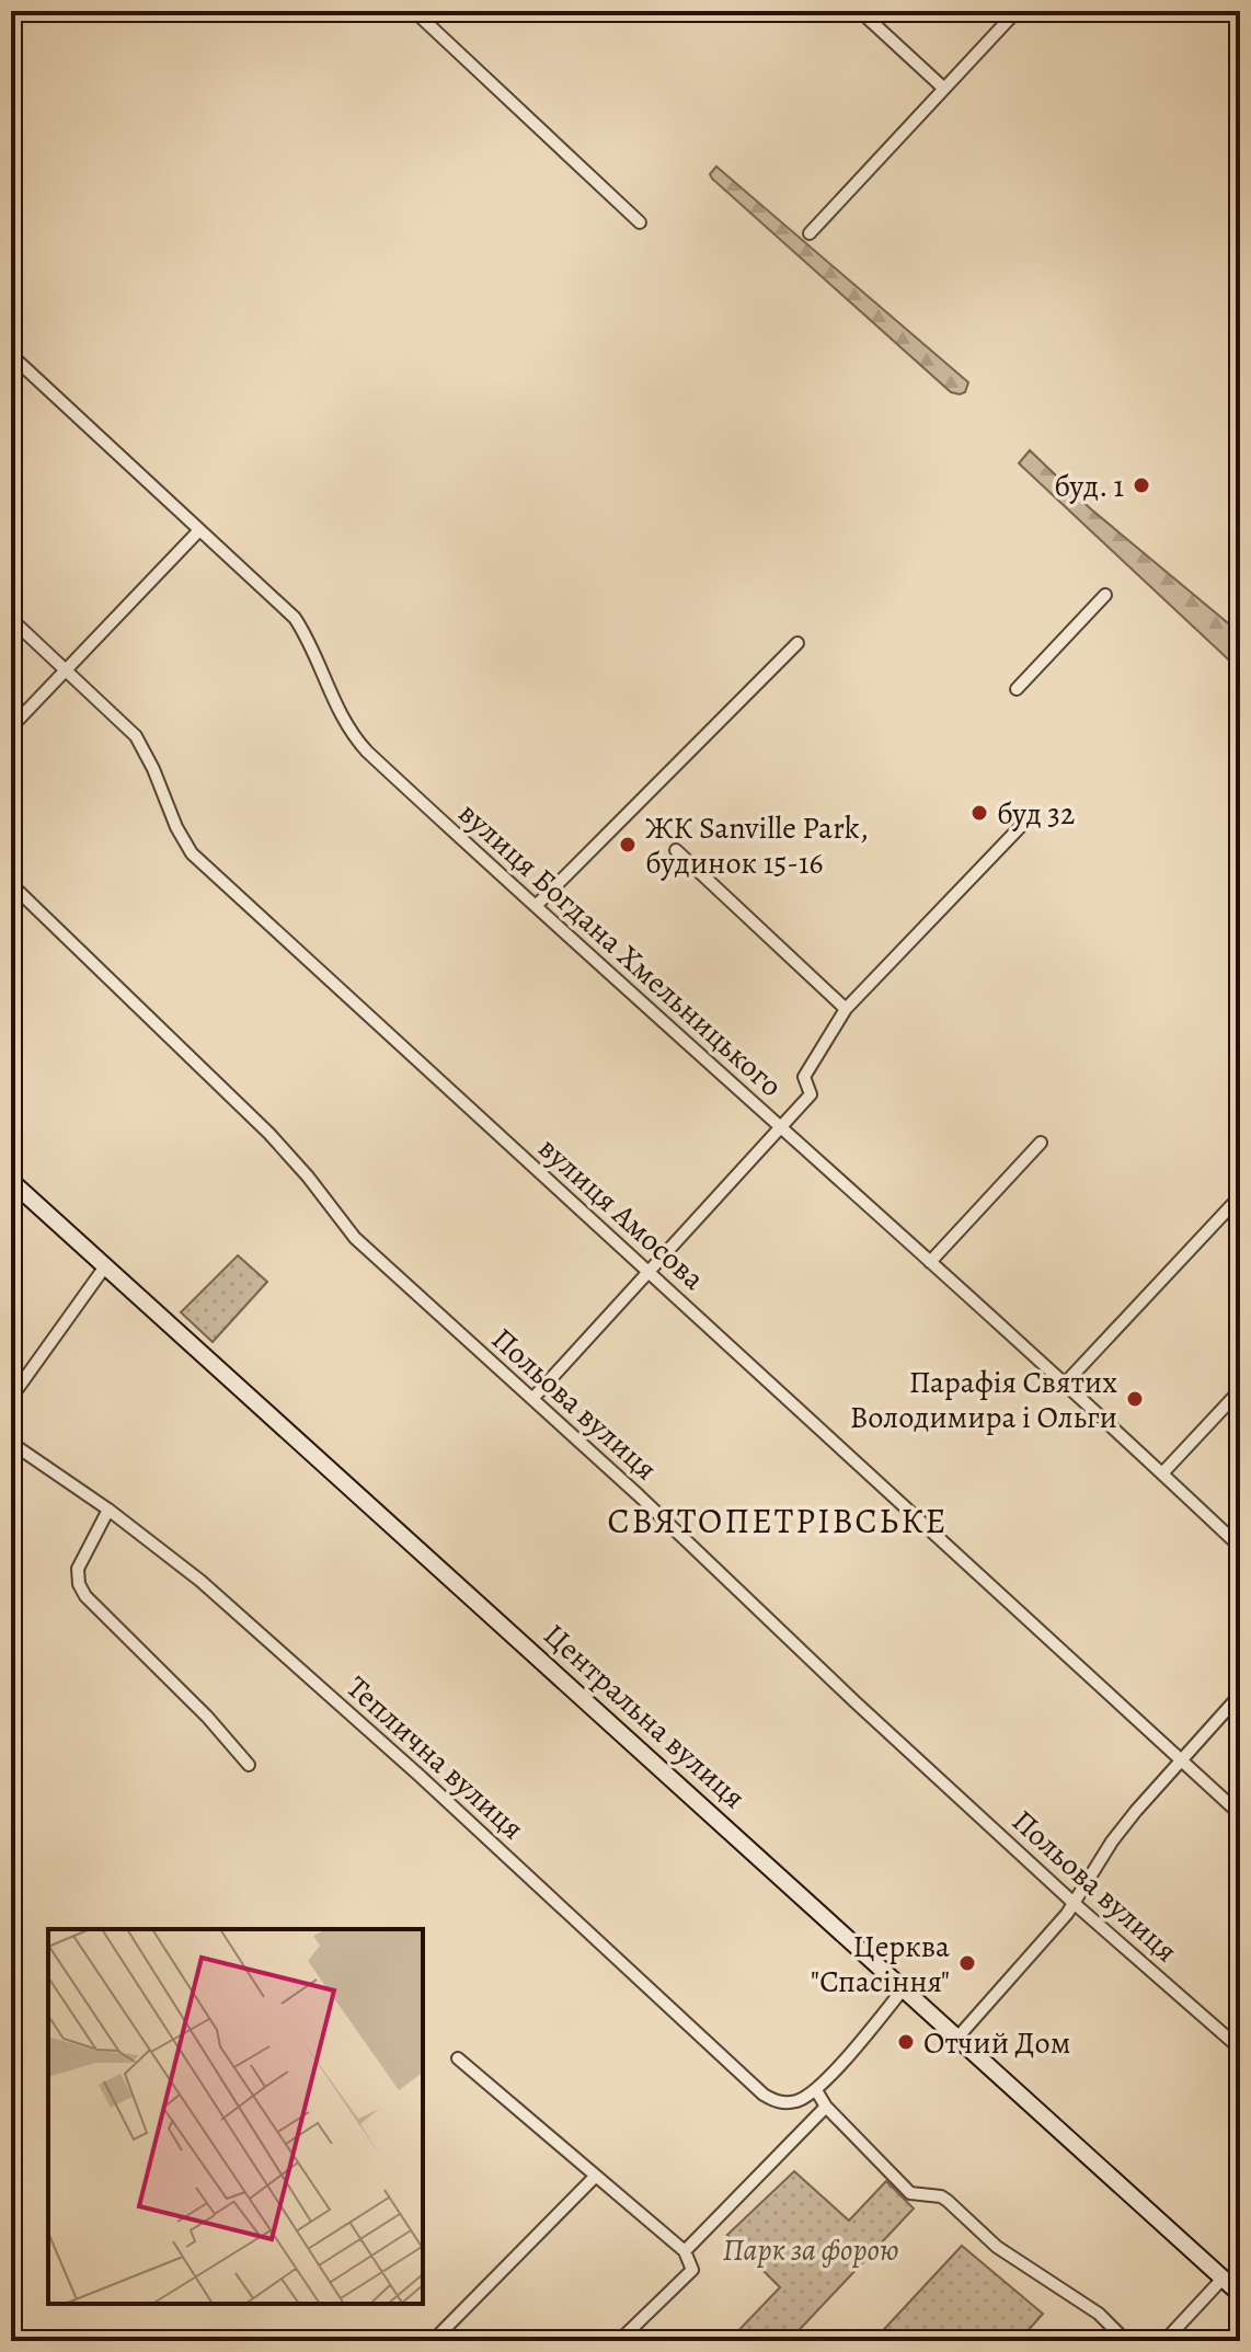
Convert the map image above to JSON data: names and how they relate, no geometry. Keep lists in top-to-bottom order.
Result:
{
  "streets": {
    "main road": ["Центральна вулиця"],
    "street": [
      "вулиця Богдана Хмельницького",
      "вулиця Амосова",
      "Польова вулиця",
      "Теплична вулиця"
    ]
  },
  "districts": ["СВЯТОПЕТРІВСЬКЕ"],
  "parks": ["Парк за форою"],
  "places": [
    "буд. 1",
    "буд 32",
    "ЖК Sanville Park, будинок 15-16",
    "Парафія Святих Володимира і Ольги",
    "Церква \"Спасіння\"",
    "Отчий Дом"
  ]
}
